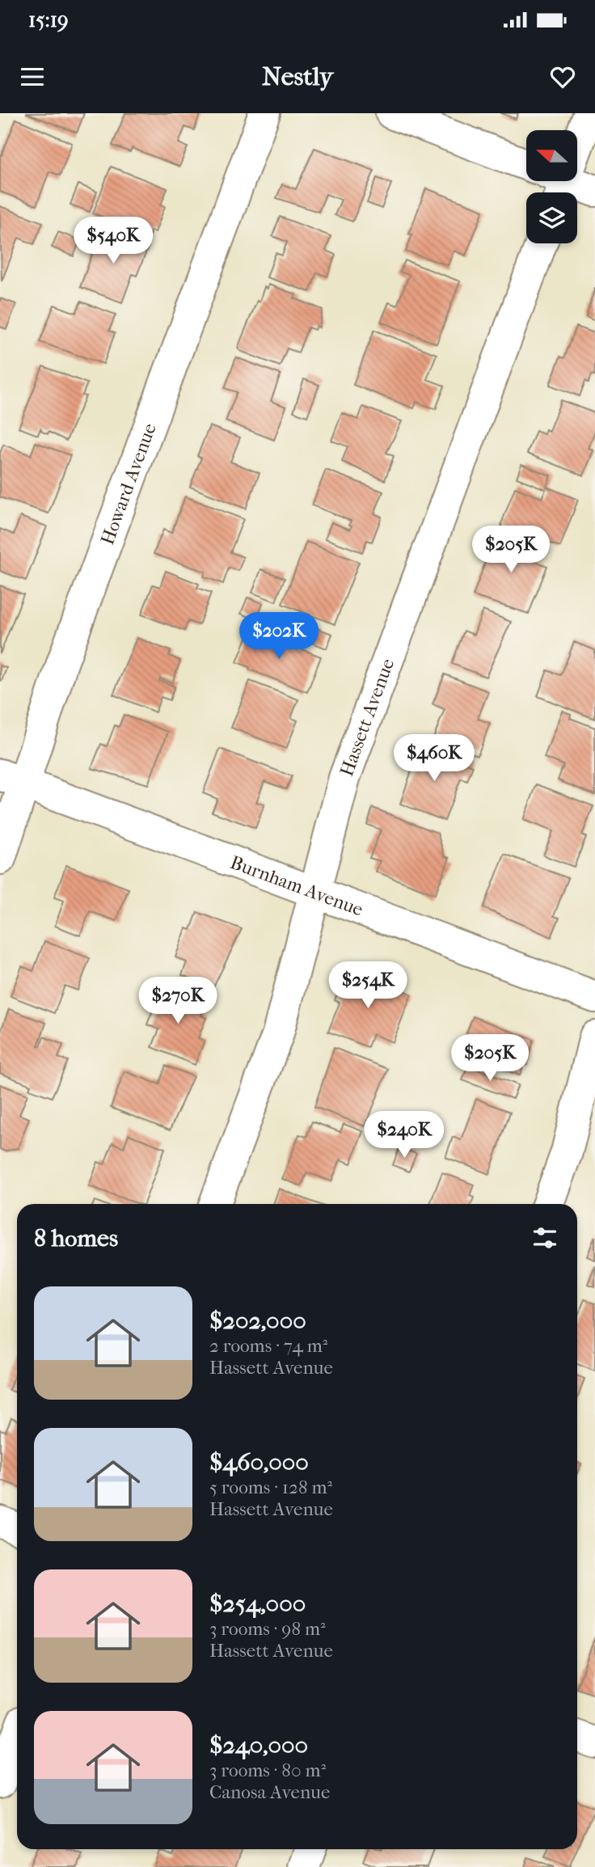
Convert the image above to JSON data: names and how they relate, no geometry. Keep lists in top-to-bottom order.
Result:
{
  "streets": {
    "street": ["Howard Avenue", "Hassett Avenue", "Burnham Avenue"]
  },
  "crossings": [
    ["Howard Avenue", "Burnham Avenue"],
    ["Hassett Avenue", "Burnham Avenue"]
  ],
  "north": "left",
  "page": {
    "status": "15:19",
    "header": "Nestly",
    "price": [
      "$540K",
      "$205K",
      "$202K",
      "$460K",
      "$254K",
      "$270K",
      "$205K",
      "$240K"
    ],
    "heading": "8 homes",
    "list": [
      {
        "name": "$202,000",
        "note": "2 rooms · 74 m² · Hassett Avenue"
      },
      {
        "name": "$460,000",
        "note": "5 rooms · 128 m² · Hassett Avenue"
      },
      {
        "name": "$254,000",
        "note": "3 rooms · 98 m² · Hassett Avenue"
      },
      {
        "name": "$240,000",
        "note": "3 rooms · 80 m² · Canosa Avenue"
      }
    ]
  }
}
